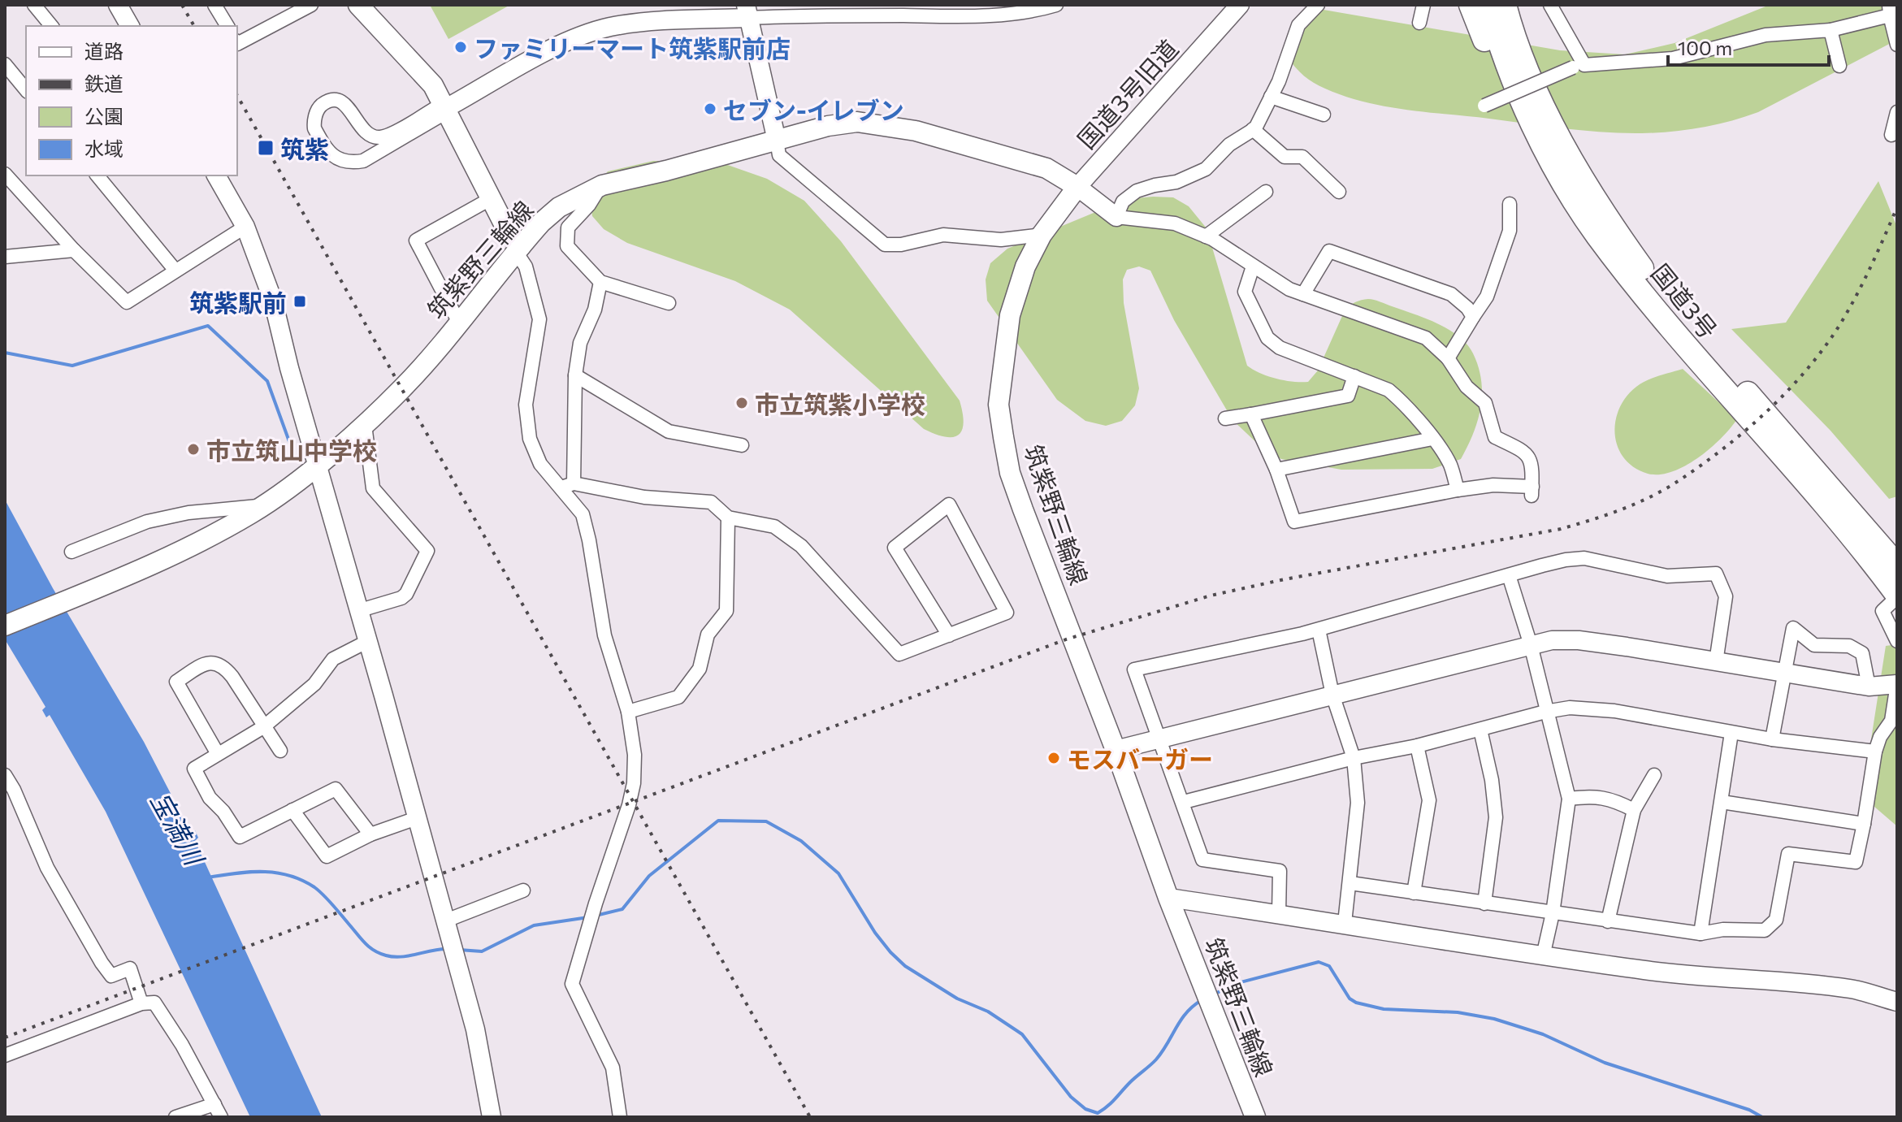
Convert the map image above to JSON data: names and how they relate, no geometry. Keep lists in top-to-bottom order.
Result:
{
  "streets": {
    "highway": ["国道3号"],
    "main road": ["筑紫野三輪線"],
    "street": ["国道3号旧道"]
  },
  "crossings": [
    ["国道3号旧道", "筑紫野三輪線"]
  ],
  "water": ["宝満川"],
  "places": {
    "other": [
      "ファミリーマート筑紫駅前店",
      "セブン-イレブン",
      "市立筑紫小学校",
      "市立筑山中学校",
      "モスバーガー"
    ],
    "transit": ["筑紫", "筑紫駅前"]
  },
  "legend": [
    "道路",
    "鉄道",
    "公園",
    "水域"
  ],
  "scale_bar": "100 m"
}
